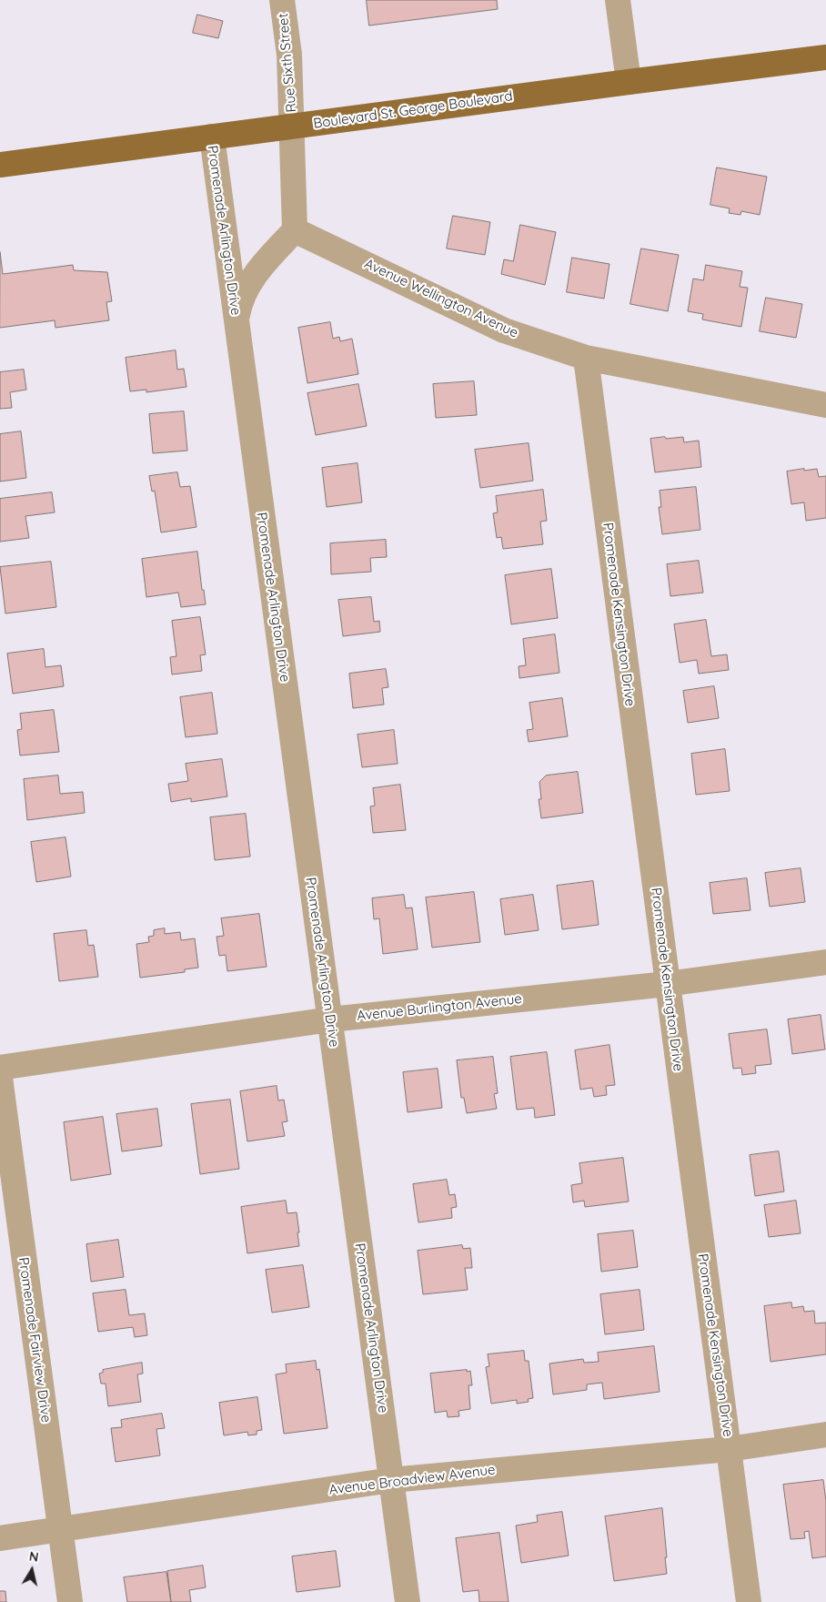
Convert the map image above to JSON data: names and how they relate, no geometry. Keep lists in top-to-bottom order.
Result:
{
  "streets": {
    "main road": ["Boulevard St. George Boulevard"],
    "street": [
      "Rue Sixth Street",
      "Promenade Arlington Drive",
      "Avenue Wellington Avenue",
      "Promenade Kensington Drive",
      "Avenue Burlington Avenue",
      "Promenade Fairview Drive",
      "Avenue Broadview Avenue"
    ]
  },
  "crossings": [
    ["Rue Sixth Street", "Boulevard St. George Boulevard"],
    ["Boulevard St. George Boulevard", "Promenade Arlington Drive"],
    ["Promenade Arlington Drive", "Avenue Wellington Avenue"],
    ["Promenade Arlington Drive", "Avenue Burlington Avenue"],
    ["Promenade Arlington Drive", "Avenue Broadview Avenue"],
    ["Avenue Wellington Avenue", "Promenade Kensington Drive"],
    ["Promenade Kensington Drive", "Avenue Burlington Avenue"],
    ["Promenade Kensington Drive", "Avenue Broadview Avenue"],
    ["Promenade Fairview Drive", "Avenue Broadview Avenue"]
  ],
  "north": "top"
}
